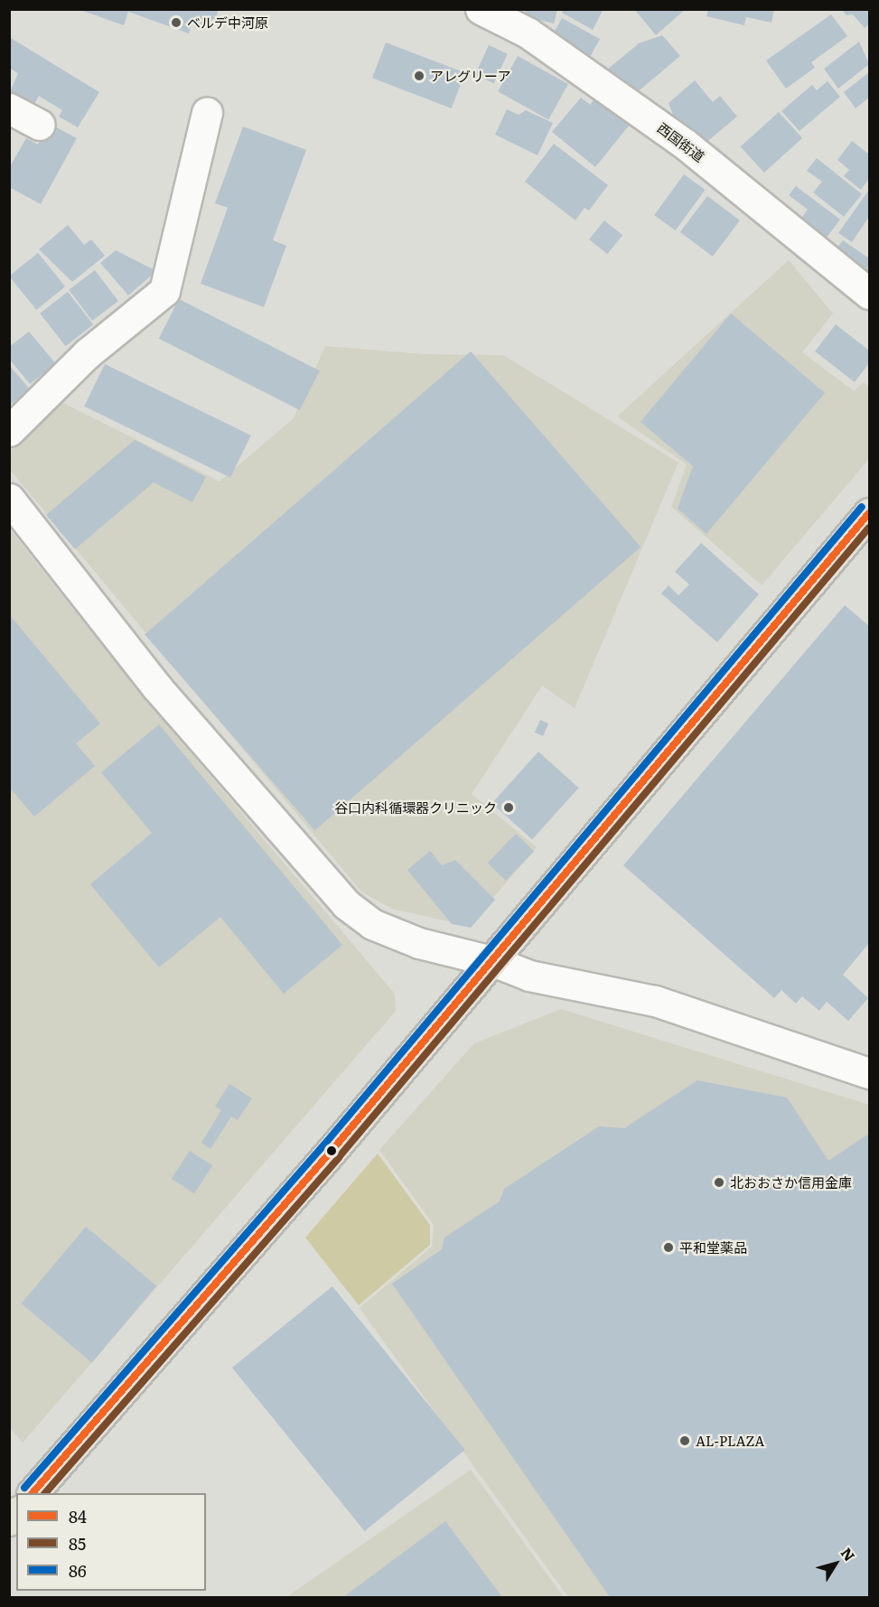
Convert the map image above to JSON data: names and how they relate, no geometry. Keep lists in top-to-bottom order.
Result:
{
  "streets": {
    "street": ["西国街道"]
  },
  "places": [
    "ベルデ中河原",
    "アレグリーア",
    "谷口内科循環器クリニック",
    "北おおさか信用金庫",
    "平和堂薬品",
    "AL-PLAZA"
  ],
  "lines": ["transit line 86", "transit line 84", "transit line 85"],
  "legend": ["84", "85", "86"],
  "north": "top right"
}
